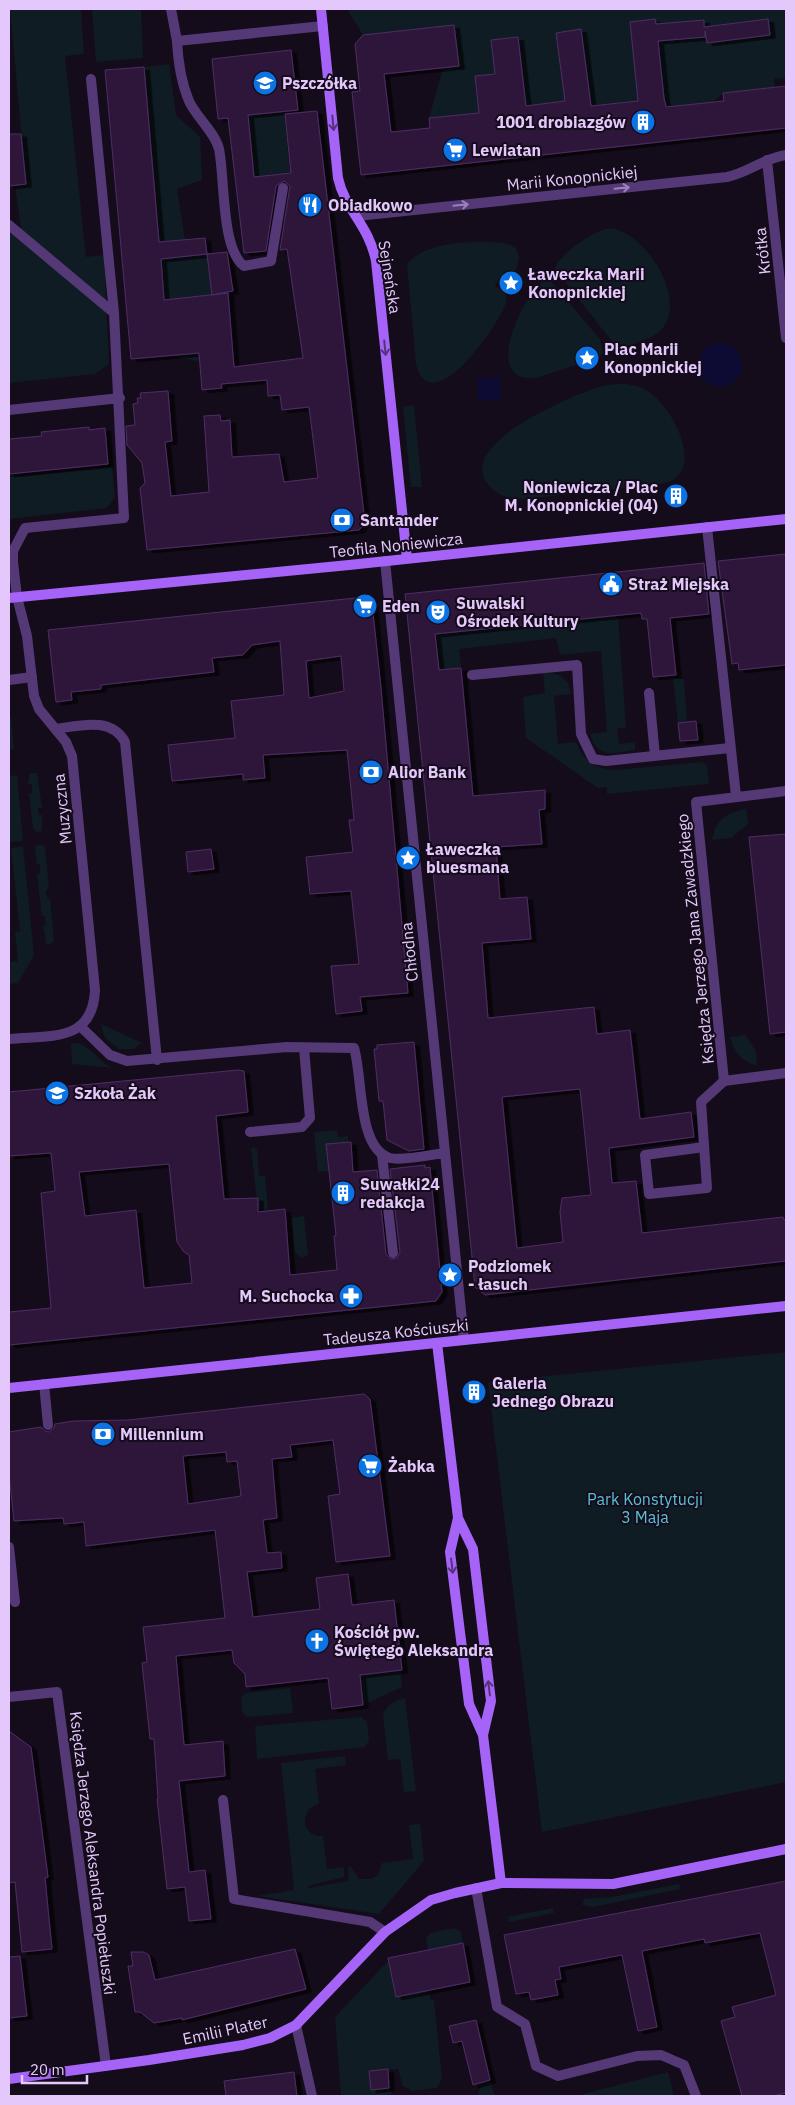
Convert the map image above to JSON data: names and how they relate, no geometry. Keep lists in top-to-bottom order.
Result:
{
  "streets": {
    "street": [
      "Marii Konopnickiej",
      "Krótka",
      "Sejneńska",
      "Teofila Noniewicza",
      "Muzyczna",
      "Księdza Jerzego Jana Zawadzkiego",
      "Chłodna",
      "Tadeusza Kościuszki",
      "Księdza Jerzego Aleksandra Popiełuszki",
      "Emilii Plater"
    ]
  },
  "crossings": [
    ["Marii Konopnickiej", "Krótka"],
    ["Marii Konopnickiej", "Sejneńska"],
    ["Sejneńska", "Teofila Noniewicza"],
    ["Teofila Noniewicza", "Muzyczna"],
    ["Teofila Noniewicza", "Chłodna"],
    ["Chłodna", "Tadeusza Kościuszki"],
    ["Księdza Jerzego Aleksandra Popiełuszki", "Emilii Plater"]
  ],
  "one_way": ["Marii Konopnickiej", "Sejneńska"],
  "parks": ["Park Konstytucji 3 Maja"],
  "places": {
    "school or university": ["Pszczółka", "Szkoła Żak"],
    "building": [
      "1001 drobiazgów",
      "Noniewicza / Plac M. Konopnickiej (04)",
      "Suwałki24 redakcja",
      "Galeria Jednego Obrazu"
    ],
    "supermarket": ["Lewiatan", "Eden", "Żabka"],
    "restaurant": ["Obiadkowo"],
    "place": [
      "Ławeczka Marii Konopnickiej",
      "Plac Marii Konopnickiej",
      "Ławeczka bluesmana",
      "Podziomek - łasuch"
    ],
    "bank": ["Santander", "Alior Bank", "Millennium"],
    "public building": ["Straż Miejska"],
    "theatre": ["Suwalski Ośrodek Kultury"],
    "pharmacy": ["M. Suchocka"],
    "church": ["Kościół pw. Świętego Aleksandra"]
  },
  "scale_bar": "20 m"
}
